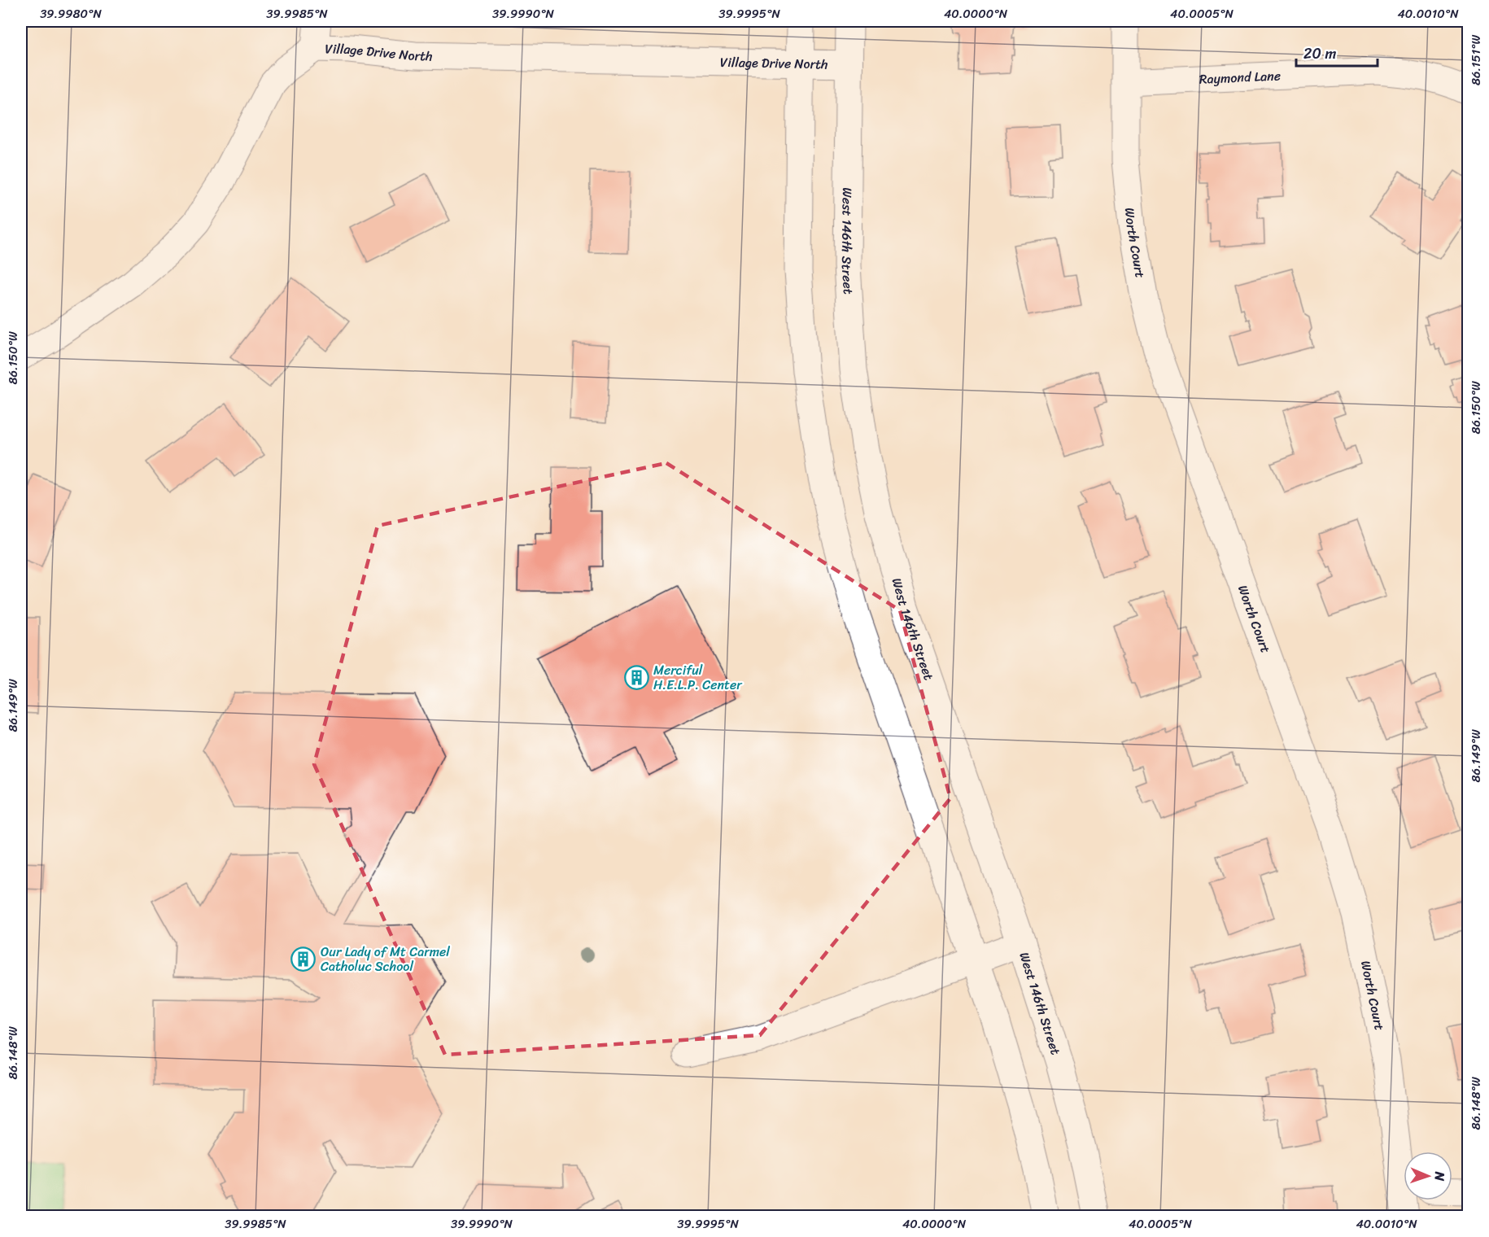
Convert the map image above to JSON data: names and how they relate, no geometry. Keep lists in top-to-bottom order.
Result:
{
  "streets": {
    "street": [
      "Village Drive North",
      "Raymond Lane",
      "West 146th Street",
      "Worth Court"
    ]
  },
  "crossings": [
    ["Village Drive North", "West 146th Street"],
    ["Raymond Lane", "Worth Court"]
  ],
  "places": {
    "building": ["Merciful H.E.L.P. Center", "Our Lady of Mt Carmel Catholuc School"]
  },
  "scale_bar": "20 m",
  "north": "right",
  "coordinates": [
    "39.9980°N",
    "39.9985°N",
    "39.9990°N",
    "39.9995°N",
    "40.0000°N",
    "40.0005°N",
    "40.0010°N",
    "86.151°W",
    "86.150°W",
    "86.149°W",
    "86.148°W"
  ]
}
